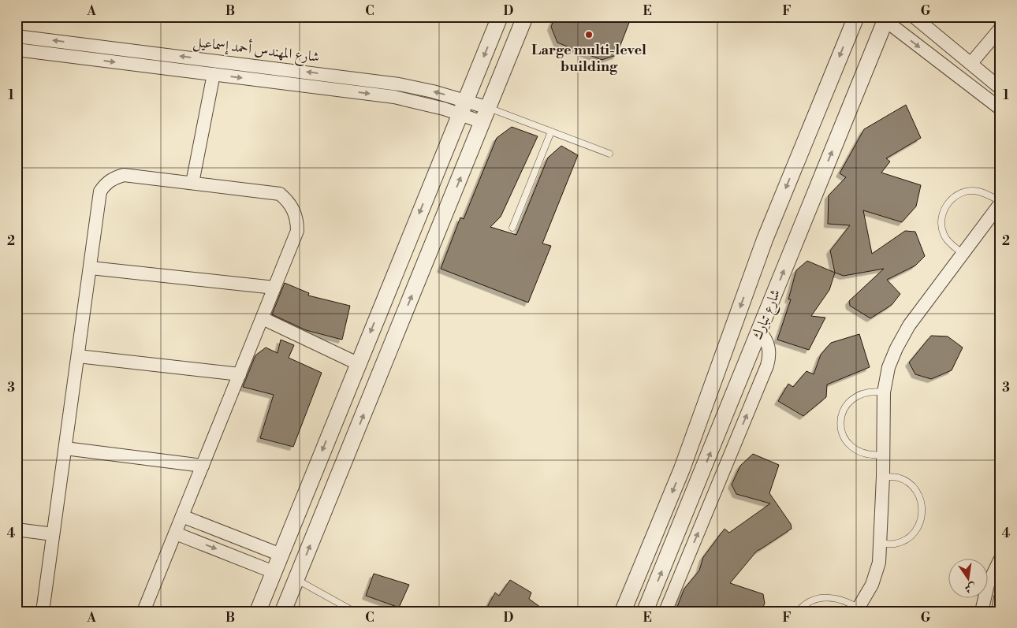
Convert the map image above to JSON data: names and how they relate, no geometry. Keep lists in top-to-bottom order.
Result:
{
  "streets": {
    "street": ["شارع المهندس أحمد إسماعيل", "شارع تبارك"]
  },
  "places": ["Large multi-level building"],
  "north": "bottom",
  "grid": {
    "columns": [
      "A",
      "B",
      "C",
      "D",
      "E",
      "F",
      "G"
    ],
    "rows": [
      "1",
      "2",
      "3",
      "4"
    ]
  }
}
